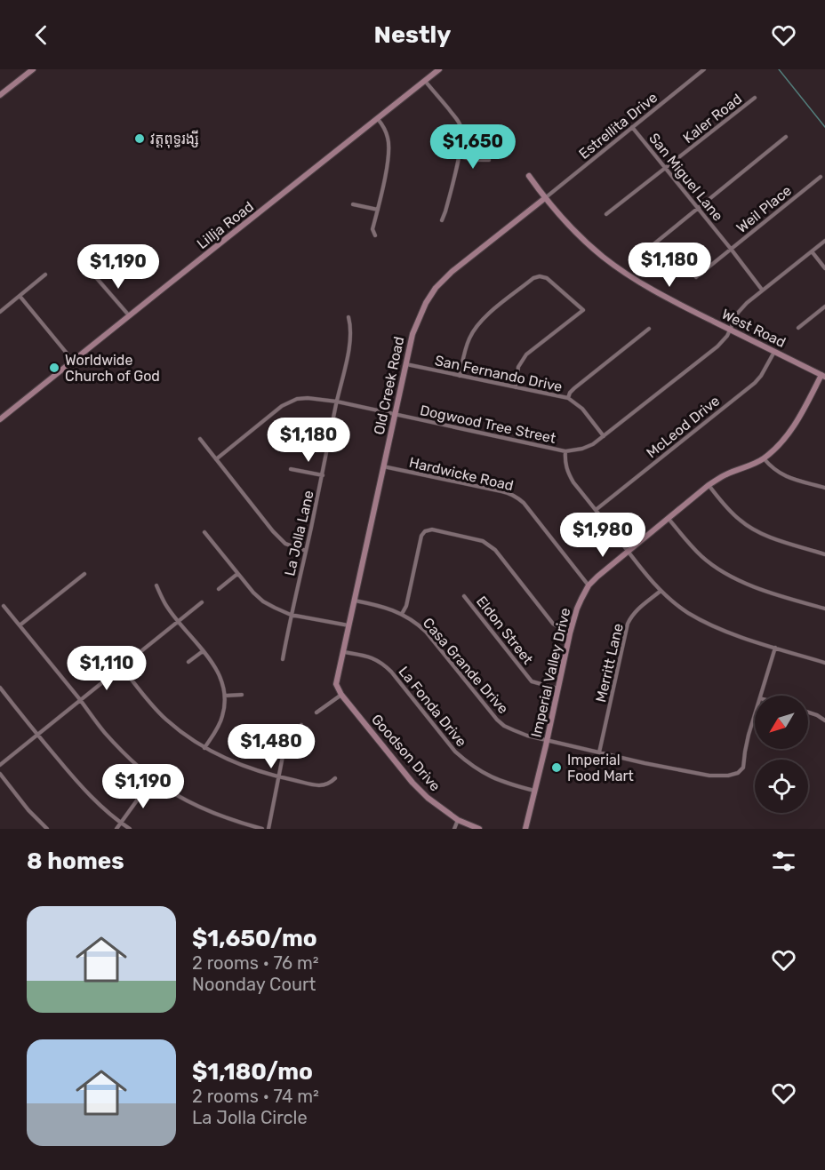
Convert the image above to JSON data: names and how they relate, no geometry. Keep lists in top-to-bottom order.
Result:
{
  "streets": {
    "street": [
      "Kaler Road",
      "Estrellita Drive",
      "San Miguel Lane",
      "Weil Place",
      "Lillja Road",
      "West Road",
      "San Fernando Drive",
      "Old Creek Road",
      "Dogwood Tree Street",
      "McLeod Drive",
      "Hardwicke Road",
      "La Jolla Lane",
      "Eldon Street",
      "Merritt Lane",
      "Casa Grande Drive",
      "Imperial Valley Drive",
      "La Fonda Drive",
      "Goodson Drive"
    ]
  },
  "crossings": [
    ["Kaler Road", "San Miguel Lane"],
    ["Estrellita Drive", "San Miguel Lane"],
    ["Estrellita Drive", "West Road"],
    ["Estrellita Drive", "Old Creek Road"],
    ["San Miguel Lane", "Weil Place"],
    ["San Miguel Lane", "Dogwood Tree Street"],
    ["West Road", "Old Creek Road"],
    ["West Road", "Dogwood Tree Street"],
    ["West Road", "McLeod Drive"],
    ["West Road", "Imperial Valley Drive"],
    ["San Fernando Drive", "Old Creek Road"],
    ["San Fernando Drive", "Dogwood Tree Street"],
    ["Old Creek Road", "Dogwood Tree Street"],
    ["Old Creek Road", "Hardwicke Road"],
    ["Old Creek Road", "Casa Grande Drive"],
    ["Old Creek Road", "La Fonda Drive"],
    ["Old Creek Road", "Goodson Drive"],
    ["Dogwood Tree Street", "La Jolla Lane"],
    ["Hardwicke Road", "Imperial Valley Drive"],
    ["Eldon Street", "Imperial Valley Drive"],
    ["Merritt Lane", "Casa Grande Drive"],
    ["Casa Grande Drive", "Imperial Valley Drive"],
    ["Imperial Valley Drive", "La Fonda Drive"]
  ],
  "places": ["វត្តពុទ្ធរង្សី", "Worldwide Church of God", "Imperial Food Mart"],
  "north": "bottom left",
  "page": {
    "header": "Nestly",
    "price": [
      "$1,650",
      "$1,180",
      "$1,190",
      "$1,180",
      "$1,980",
      "$1,110",
      "$1,480",
      "$1,190"
    ],
    "heading": "8 homes",
    "list": [
      {
        "name": "$1,650/mo",
        "note": "2 rooms · 76 m² · Noonday Court"
      },
      {
        "name": "$1,180/mo",
        "note": "2 rooms · 74 m² · La Jolla Circle"
      }
    ]
  }
}
